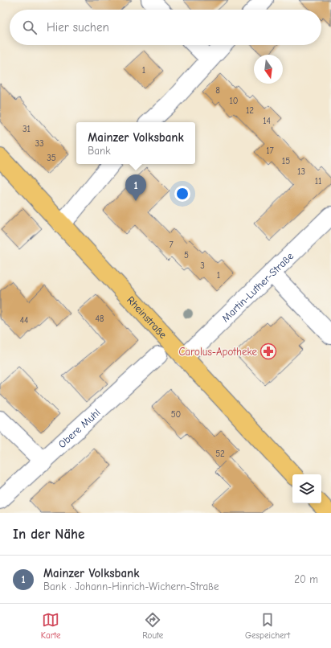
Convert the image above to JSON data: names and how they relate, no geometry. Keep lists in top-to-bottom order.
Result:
{
  "streets": {
    "main road": ["Rheinstraße"],
    "street": ["Martin-Luther-Straße", "Obere Muhl"]
  },
  "crossings": [
    ["Martin-Luther-Straße", "Rheinstraße"]
  ],
  "places": {
    "pharmacy": ["Carolus-Apotheke"]
  },
  "house_numbers": [
    "1",
    "8",
    "10",
    "12",
    "14",
    "31",
    "33",
    "17",
    "35",
    "15",
    "13",
    "11",
    "7",
    "5",
    "3",
    "1",
    "48",
    "44",
    "50",
    "52"
  ],
  "north": "bottom",
  "page": {
    "search": "Hier suchen",
    "popup": ["Mainzer Volksbank", "Bank"],
    "pins": "1",
    "heading": "In der Nähe",
    "list": [
      {
        "mark": "1",
        "name": "Mainzer Volksbank",
        "note": "Bank · Johann-Hinrich-Wichern-Straße",
        "value": "20 m"
      }
    ],
    "nav": ["Karte", "Route", "Gespeichert"]
  }
}
